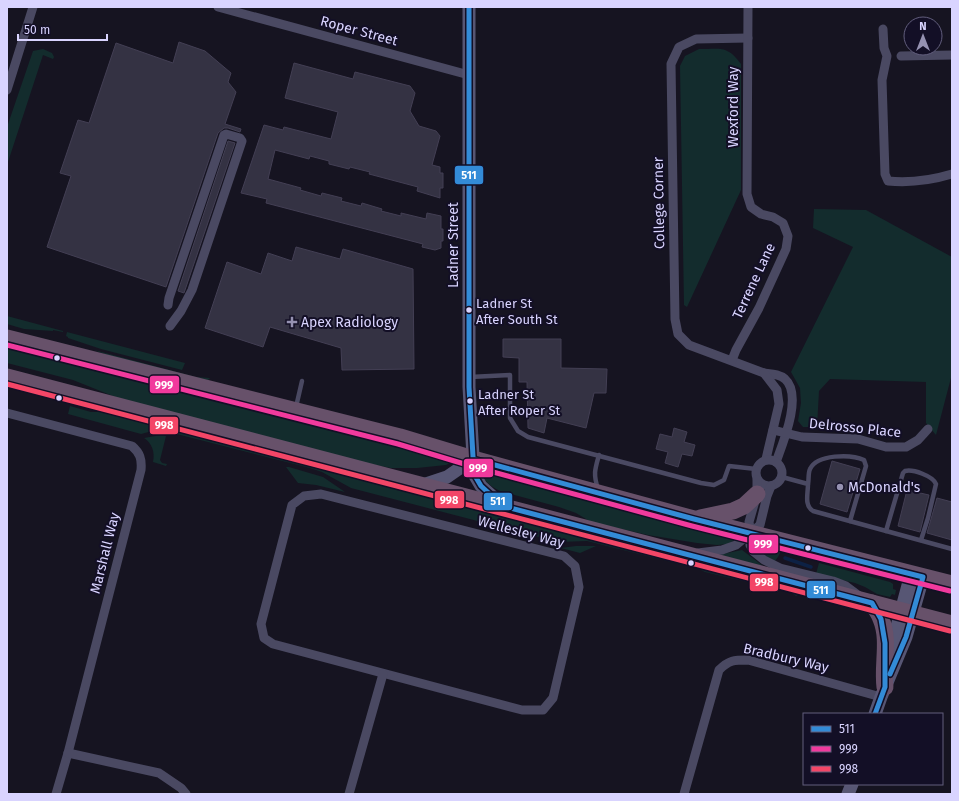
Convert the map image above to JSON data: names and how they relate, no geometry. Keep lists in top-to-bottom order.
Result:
{
  "streets": {
    "street": [
      "Roper Street",
      "Wexford Way",
      "College Corner",
      "Ladner Street",
      "Terrene Lane",
      "Delrosso Place",
      "Wellesley Way",
      "Marshall Way",
      "Bradbury Way"
    ]
  },
  "crossings": [
    ["Roper Street", "Ladner Street"],
    ["Wexford Way", "College Corner"],
    ["Wexford Way", "Terrene Lane"],
    ["College Corner", "Terrene Lane"],
    ["College Corner", "Delrosso Place"]
  ],
  "places": {
    "other": ["Ladner St After South St", "Ladner St After Roper St", "McDonald's"],
    "health": ["Apex Radiology"]
  },
  "lines": ["transit line 511", "transit line 999", "transit line 998"],
  "legend": ["511", "999", "998"],
  "scale_bar": "50 m",
  "north": "top"
}
